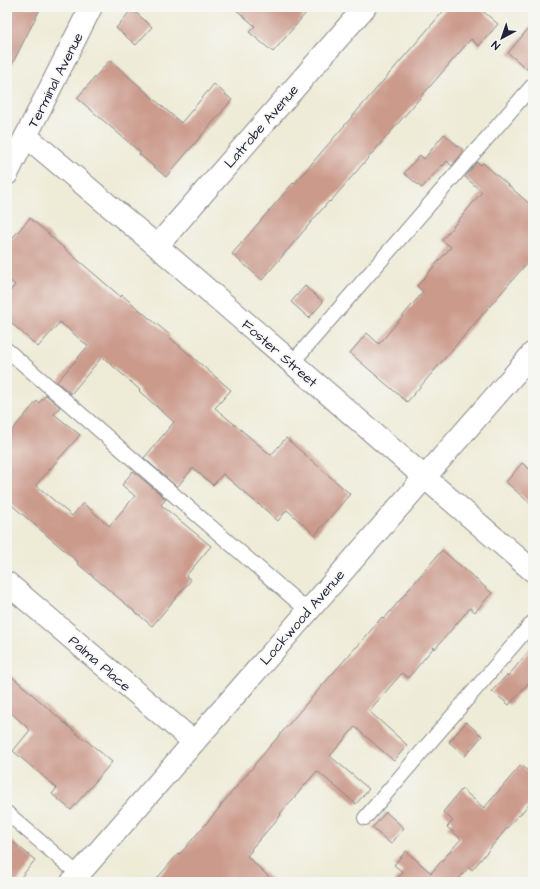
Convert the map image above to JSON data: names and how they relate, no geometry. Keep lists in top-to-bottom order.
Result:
{
  "streets": {
    "street": [
      "Terminal Avenue",
      "Latrobe Avenue",
      "Foster Street",
      "Lockwood Avenue",
      "Palma Place"
    ]
  },
  "crossings": [
    ["Terminal Avenue", "Foster Street"],
    ["Latrobe Avenue", "Foster Street"],
    ["Foster Street", "Lockwood Avenue"],
    ["Lockwood Avenue", "Palma Place"]
  ],
  "north": "bottom left"
}
